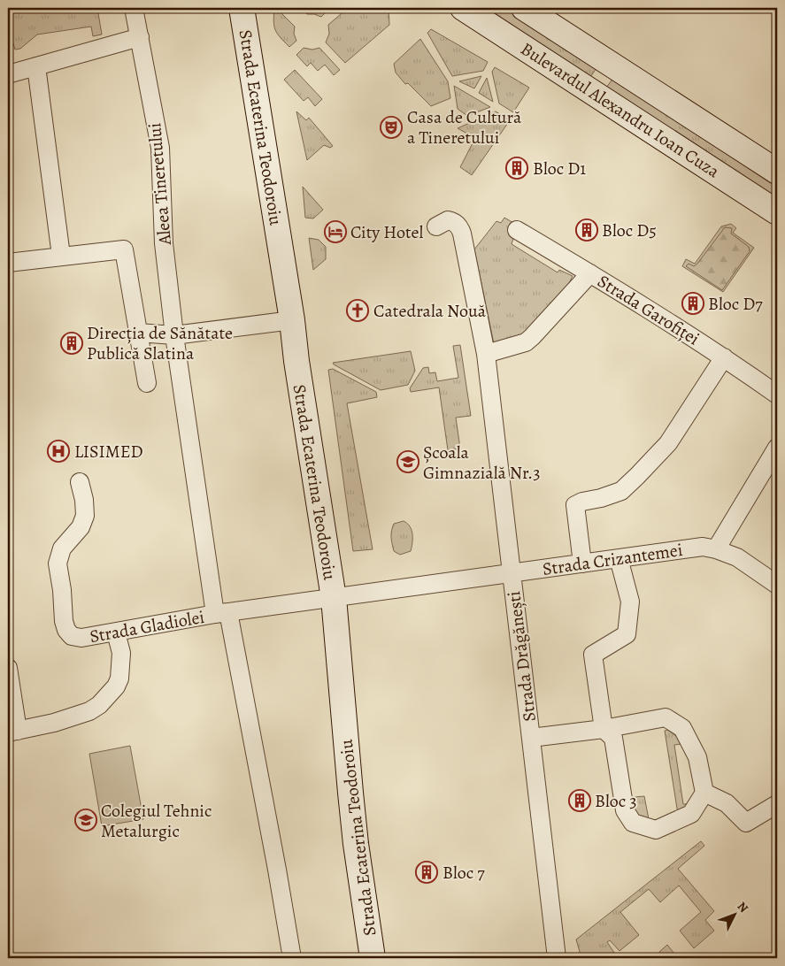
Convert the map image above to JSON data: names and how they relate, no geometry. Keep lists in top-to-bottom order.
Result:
{
  "streets": {
    "main road": ["Bulevardul Alexandru Ioan Cuza", "Strada Ecaterina Teodoroiu"],
    "street": [
      "Aleea Tineretului",
      "Strada Garofiței",
      "Strada Crizantemei",
      "Strada Gladiolei",
      "Strada Drăgănești"
    ]
  },
  "crossings": [
    ["Strada Ecaterina Teodoroiu", "Strada Crizantemei"],
    ["Strada Ecaterina Teodoroiu", "Strada Gladiolei"],
    ["Aleea Tineretului", "Strada Gladiolei"],
    ["Strada Crizantemei", "Strada Gladiolei"],
    ["Strada Crizantemei", "Strada Drăgănești"]
  ],
  "places": {
    "theatre": ["Casa de Cultură a Tineretului"],
    "building": [
      "Bloc D1",
      "Bloc D5",
      "Bloc D7",
      "Direcția de Sănătate Publică Slatina",
      "Bloc 3",
      "Bloc 7"
    ],
    "hotel": ["City Hotel"],
    "church": ["Catedrala Nouă"],
    "hospital": ["LISIMED"],
    "school or university": ["Școala Gimnazială Nr.3", "Colegiul Tehnic Metalurgic"]
  },
  "north": "top right"
}
